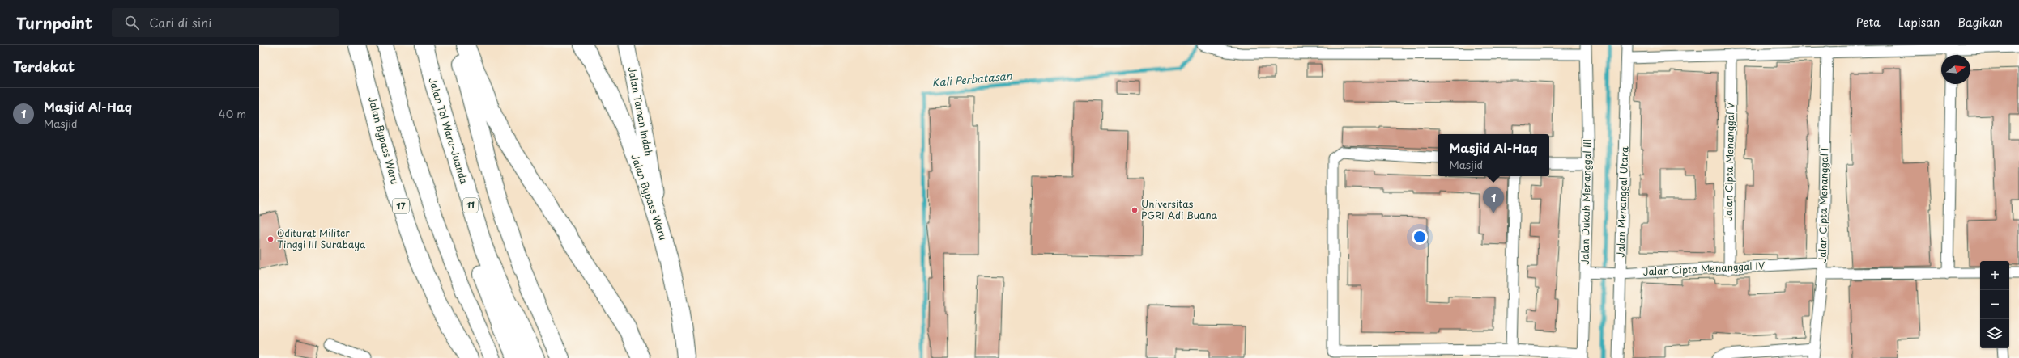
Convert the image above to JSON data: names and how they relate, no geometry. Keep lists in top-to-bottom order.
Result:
{
  "streets": {
    "highway": [
      "Jalan Tol Waru–Juanda",
      "Jalan Bypass Waru",
      "11",
      "17"
    ],
    "street": [
      "Jalan Taman Indah",
      "Jalan Cipta Menanggal V",
      "Jalan Dukuh Menanggal III",
      "Jalan Menanggal Utara",
      "Jalan Cipta Menanggal I",
      "Jalan Cipta Menanggal IV"
    ]
  },
  "crossings": [
    ["Jalan Taman Indah", "Jalan Bypass Waru"],
    ["Jalan Cipta Menanggal V", "Jalan Cipta Menanggal IV"],
    ["Jalan Dukuh Menanggal III", "Jalan Cipta Menanggal IV"],
    ["Jalan Menanggal Utara", "Jalan Cipta Menanggal IV"],
    ["Jalan Cipta Menanggal I", "Jalan Cipta Menanggal IV"]
  ],
  "water": ["Kali Perbatasan"],
  "places": ["Universitas PGRI Adi Buana", "Oditurat Militer Tinggi III Surabaya"],
  "north": "right",
  "page": {
    "header": "Turnpoint",
    "search": "Cari di sini",
    "nav": ["Peta", "Lapisan", "Bagikan"],
    "heading": "Terdekat",
    "list": [
      {
        "mark": "1",
        "name": "Masjid Al-Haq",
        "note": "Masjid",
        "value": "40 m"
      }
    ],
    "popup": ["Masjid Al-Haq", "Masjid"],
    "pins": "1",
    "map_buttons": ["+", "−"]
  }
}
